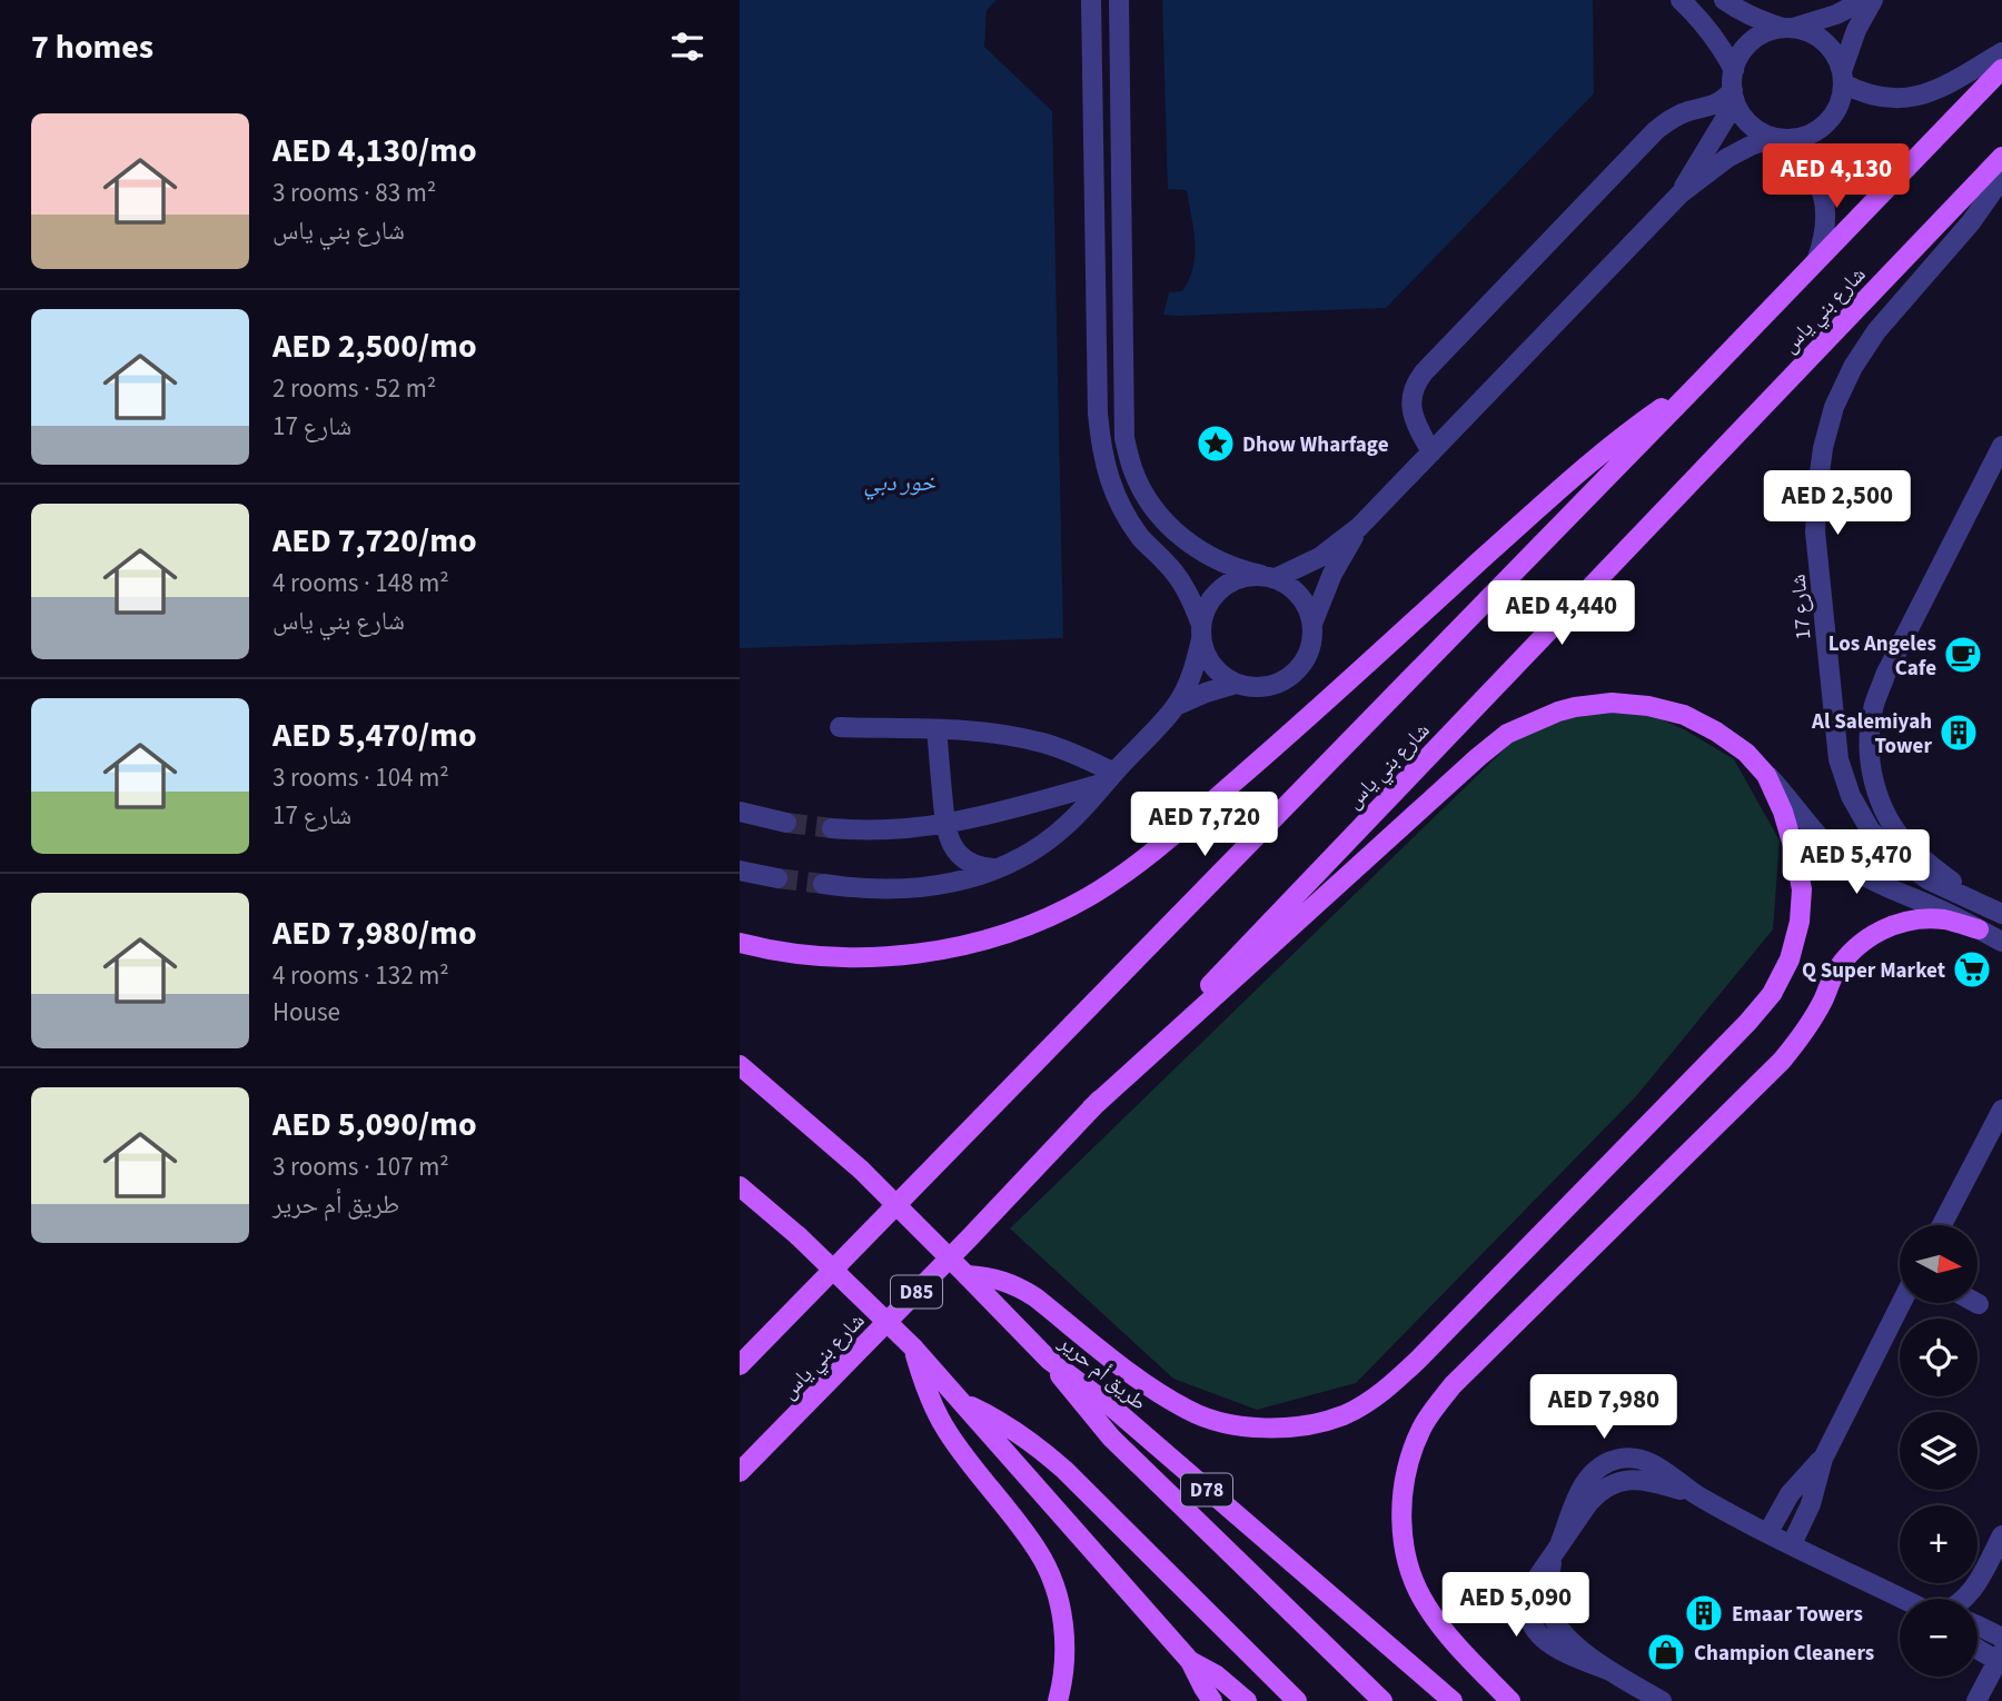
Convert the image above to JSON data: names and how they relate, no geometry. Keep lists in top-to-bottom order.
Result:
{
  "streets": {
    "main road": [
      "شارع بني ياس",
      "D85",
      "طريق أم حرير",
      "D78"
    ],
    "street": ["شارع 17"]
  },
  "water": ["خور دبي"],
  "places": {
    "place": ["Dhow Wharfage"],
    "cafe": ["Los Angeles Cafe"],
    "building": ["Al Salemiyah Tower", "Emaar Towers"],
    "supermarket": ["Q Super Market"],
    "shop": ["Champion Cleaners"]
  },
  "north": "right",
  "page": {
    "heading": "7 homes",
    "list": [
      {
        "name": "AED 4,130/mo",
        "note": "3 rooms · 83 m² · شارع بني ياس"
      },
      {
        "name": "AED 2,500/mo",
        "note": "2 rooms · 52 m² · شارع 17"
      },
      {
        "name": "AED 7,720/mo",
        "note": "4 rooms · 148 m² · شارع بني ياس"
      },
      {
        "name": "AED 5,470/mo",
        "note": "3 rooms · 104 m² · شارع 17"
      },
      {
        "name": "AED 7,980/mo",
        "note": "4 rooms · 132 m² · House"
      },
      {
        "name": "AED 5,090/mo",
        "note": "3 rooms · 107 m² · طريق أم حرير"
      }
    ],
    "price": [
      "AED 4,130",
      "AED 2,500",
      "AED 4,440",
      "AED 7,720",
      "AED 5,470",
      "AED 7,980",
      "AED 5,090"
    ],
    "map_buttons": ["+", "−"]
  }
}
